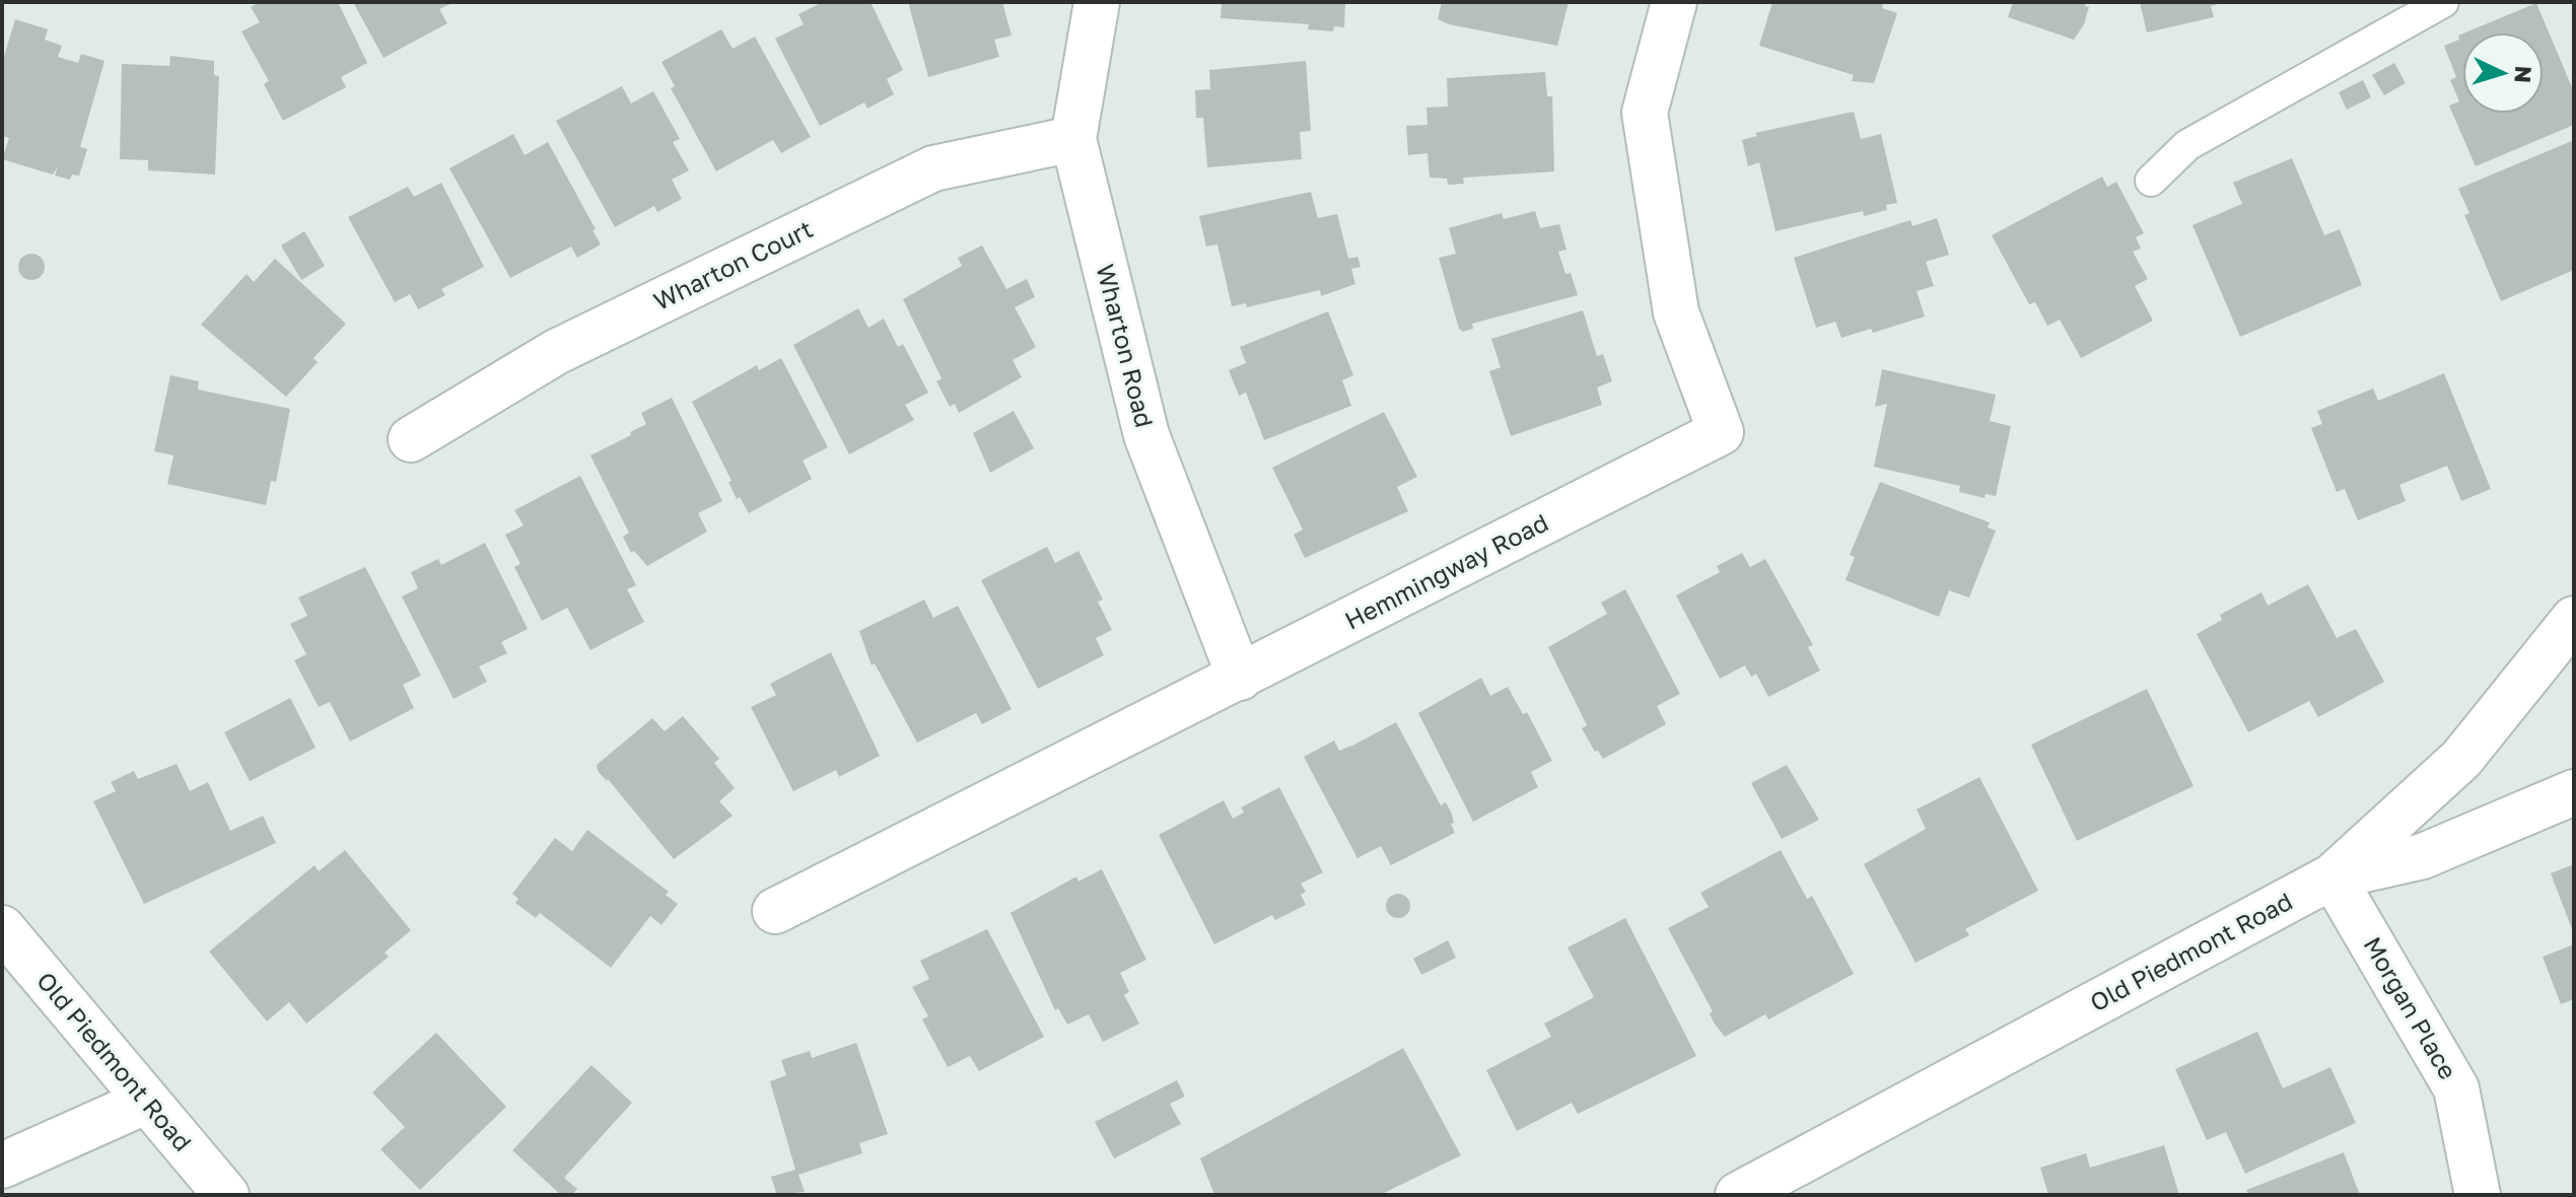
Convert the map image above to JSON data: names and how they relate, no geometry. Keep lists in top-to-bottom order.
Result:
{
  "streets": {
    "street": [
      "Wharton Court",
      "Wharton Road",
      "Hemmingway Road",
      "Old Piedmont Road",
      "Morgan Place"
    ]
  },
  "crossings": [
    ["Wharton Court", "Wharton Road"],
    ["Wharton Road", "Hemmingway Road"],
    ["Old Piedmont Road", "Morgan Place"]
  ],
  "north": "right"
}
